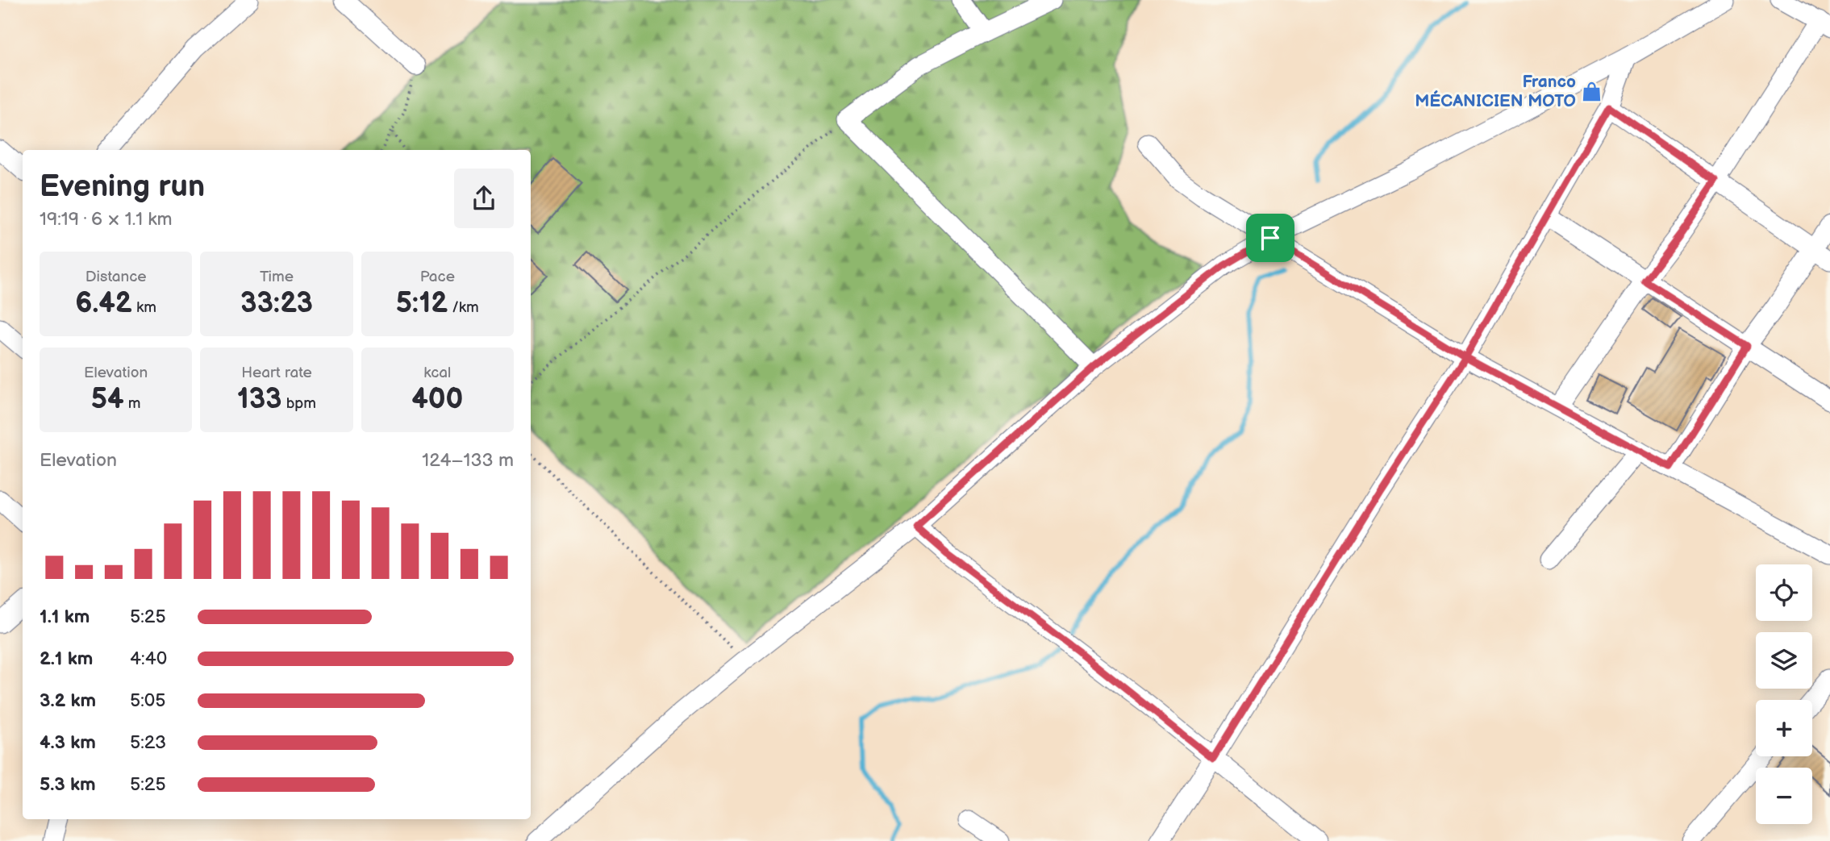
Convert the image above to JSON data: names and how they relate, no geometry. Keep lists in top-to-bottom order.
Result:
{
  "places": {
    "shop": ["Franco MÉCANICIEN MOTO"]
  },
  "page": {
    "heading": ["Evening run", "19:19 · 6 × 1.1 km"],
    "stats": [
      ["Distance", "6.42 km"],
      ["Time", "33:23"],
      ["Pace", "5:12 /km"],
      ["Elevation", "54 m"],
      ["Heart rate", "133 bpm"],
      ["kcal", "400"]
    ],
    "chart": ["Elevation", "124–133 m"],
    "map_buttons": ["+", "−"],
    "list": [
      {
        "name": "1.1 km",
        "note": "5:25"
      },
      {
        "name": "2.1 km",
        "note": "4:40"
      },
      {
        "name": "3.2 km",
        "note": "5:05"
      },
      {
        "name": "4.3 km",
        "note": "5:23"
      },
      {
        "name": "5.3 km",
        "note": "5:25"
      }
    ]
  }
}
